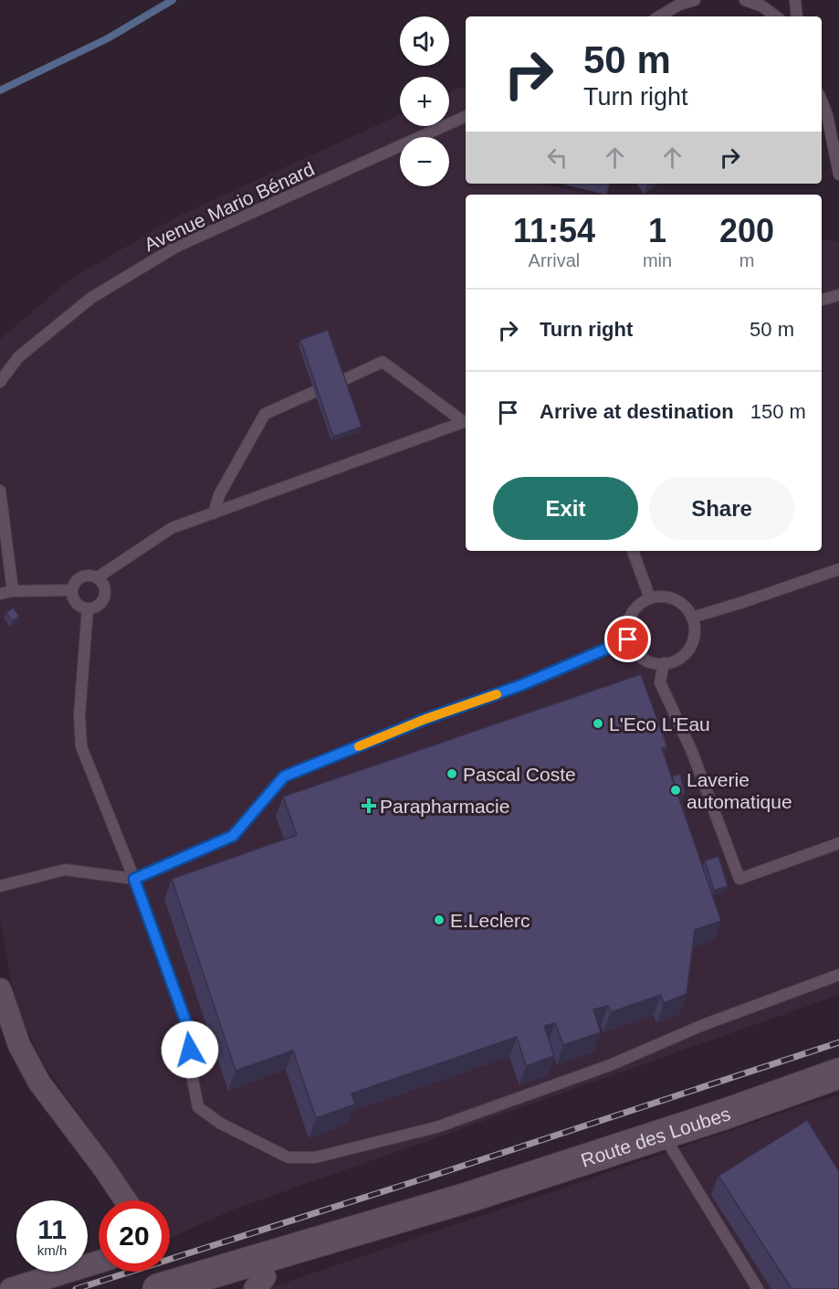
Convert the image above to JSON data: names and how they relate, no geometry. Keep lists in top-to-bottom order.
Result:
{
  "streets": {
    "main road": ["Route des Loubes"],
    "lane": ["Avenue Mario Bénard"]
  },
  "places": {
    "other": [
      "L'Eco L'Eau",
      "Pascal Coste",
      "Laverie automatique",
      "E.Leclerc"
    ],
    "health": ["Parapharmacie"]
  },
  "page": {
    "map_buttons": ["+", "−"],
    "turn": ["50 m", "Turn right"],
    "eta": [
      "11:54",
      "Arrival",
      "1",
      "min",
      "200",
      "m"
    ],
    "list": [
      {
        "name": "Turn right",
        "value": "50 m"
      },
      {
        "name": "Arrive at destination",
        "value": "150 m"
      }
    ],
    "buttons": ["Exit", "Share"],
    "speed": "11 km/h",
    "limit": "20"
  }
}
